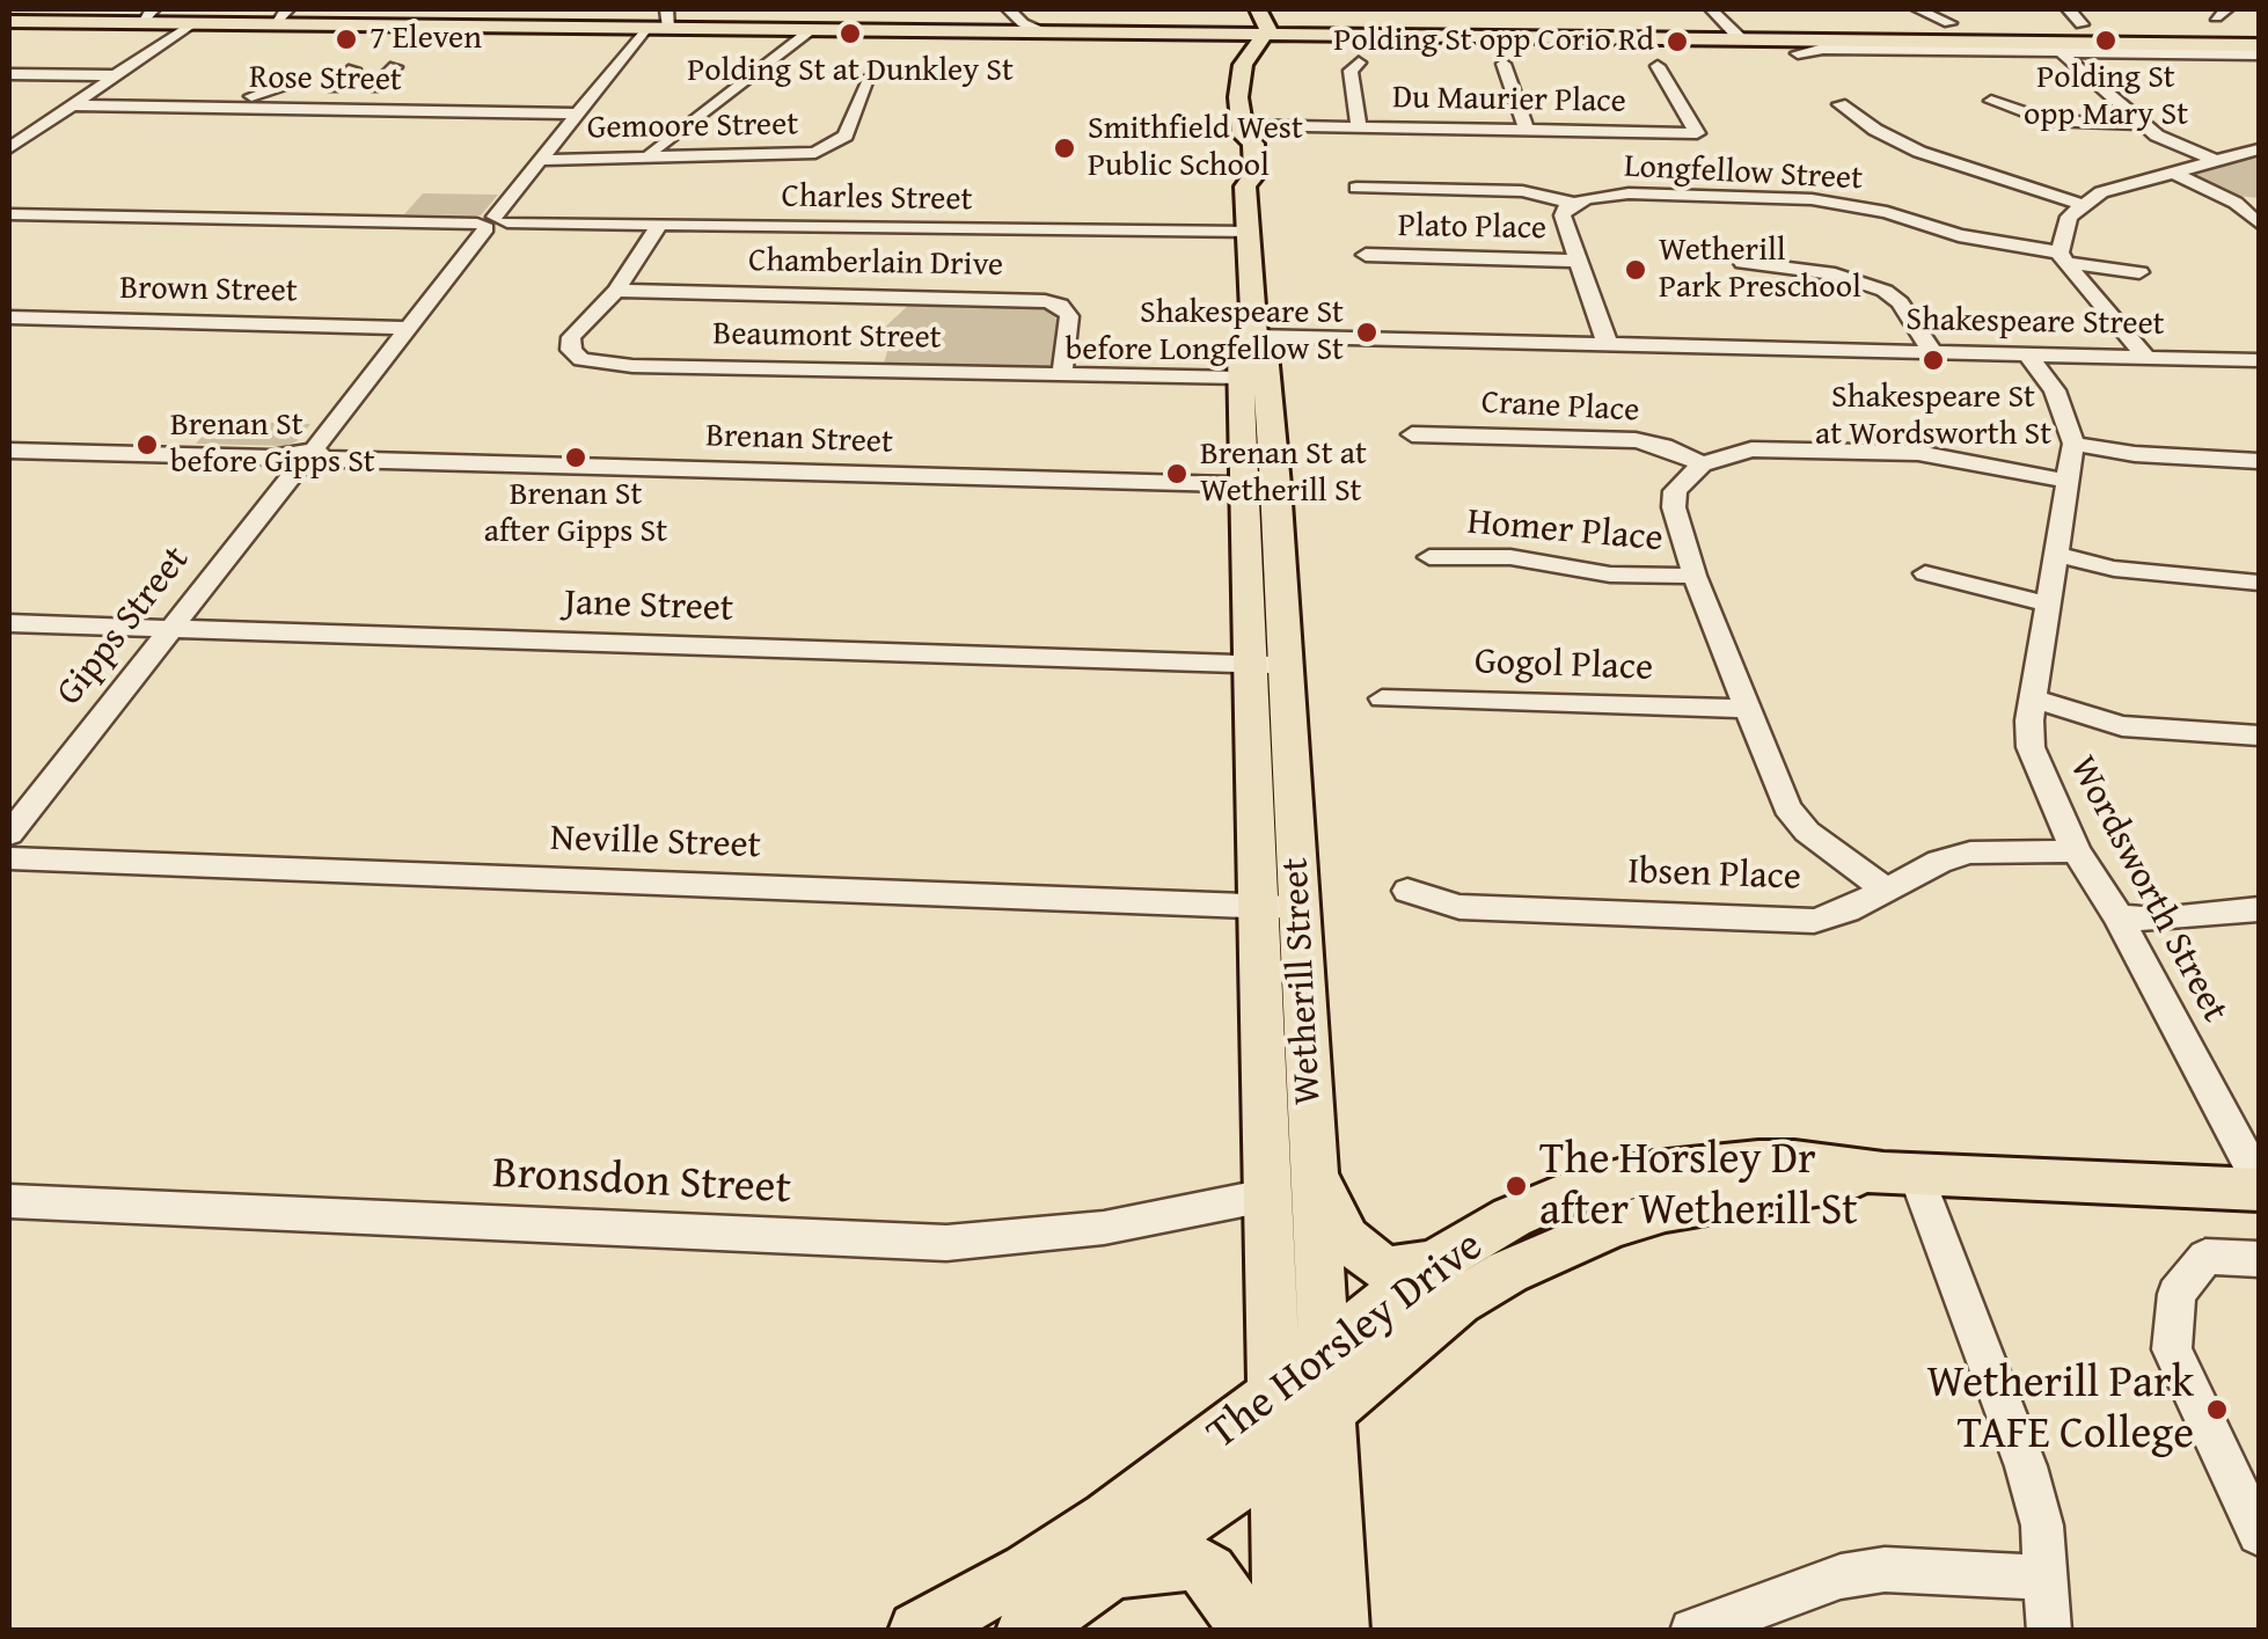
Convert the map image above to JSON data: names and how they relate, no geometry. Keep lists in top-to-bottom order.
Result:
{
  "streets": {
    "main road": ["Wetherill Street", "The Horsley Drive"],
    "street": [
      "Rose Street",
      "Du Maurier Place",
      "Gemoore Street",
      "Longfellow Street",
      "Charles Street",
      "Plato Place",
      "Chamberlain Drive",
      "Brown Street",
      "Shakespeare Street",
      "Beaumont Street",
      "Crane Place",
      "Brenan Street",
      "Homer Place",
      "Jane Street",
      "Gipps Street",
      "Gogol Place",
      "Neville Street",
      "Ibsen Place",
      "Wordsworth Street",
      "Bronsdon Street"
    ]
  },
  "crossings": [
    ["Rose Street", "Gipps Street"],
    ["Du Maurier Place", "Wetherill Street"],
    ["Gemoore Street", "Gipps Street"],
    ["Longfellow Street", "Plato Place"],
    ["Longfellow Street", "Shakespeare Street"],
    ["Charles Street", "Beaumont Street"],
    ["Charles Street", "Gipps Street"],
    ["Charles Street", "Wetherill Street"],
    ["Chamberlain Drive", "Beaumont Street"],
    ["Brown Street", "Gipps Street"],
    ["Shakespeare Street", "Wetherill Street"],
    ["Beaumont Street", "Wetherill Street"],
    ["Brenan Street", "Gipps Street"],
    ["Brenan Street", "Wetherill Street"],
    ["Jane Street", "Gipps Street"],
    ["Jane Street", "Wetherill Street"],
    ["Neville Street", "Wetherill Street"],
    ["Ibsen Place", "Wordsworth Street"],
    ["Wetherill Street", "Bronsdon Street"],
    ["Wetherill Street", "The Horsley Drive"]
  ],
  "places": [
    "Polding St at Dunkley St",
    "7 Eleven",
    "Polding St opp Mary St",
    "Polding St opp Corio Rd",
    "Smithfield West Public School",
    "Wetherill Park Preschool",
    "Shakespeare St before Longfellow St",
    "Shakespeare St at Wordsworth St",
    "Brenan St before Gipps St",
    "Brenan St after Gipps St",
    "Brenan St at Wetherill St",
    "The Horsley Dr after Wetherill St",
    "Wetherill Park TAFE College"
  ]
}
